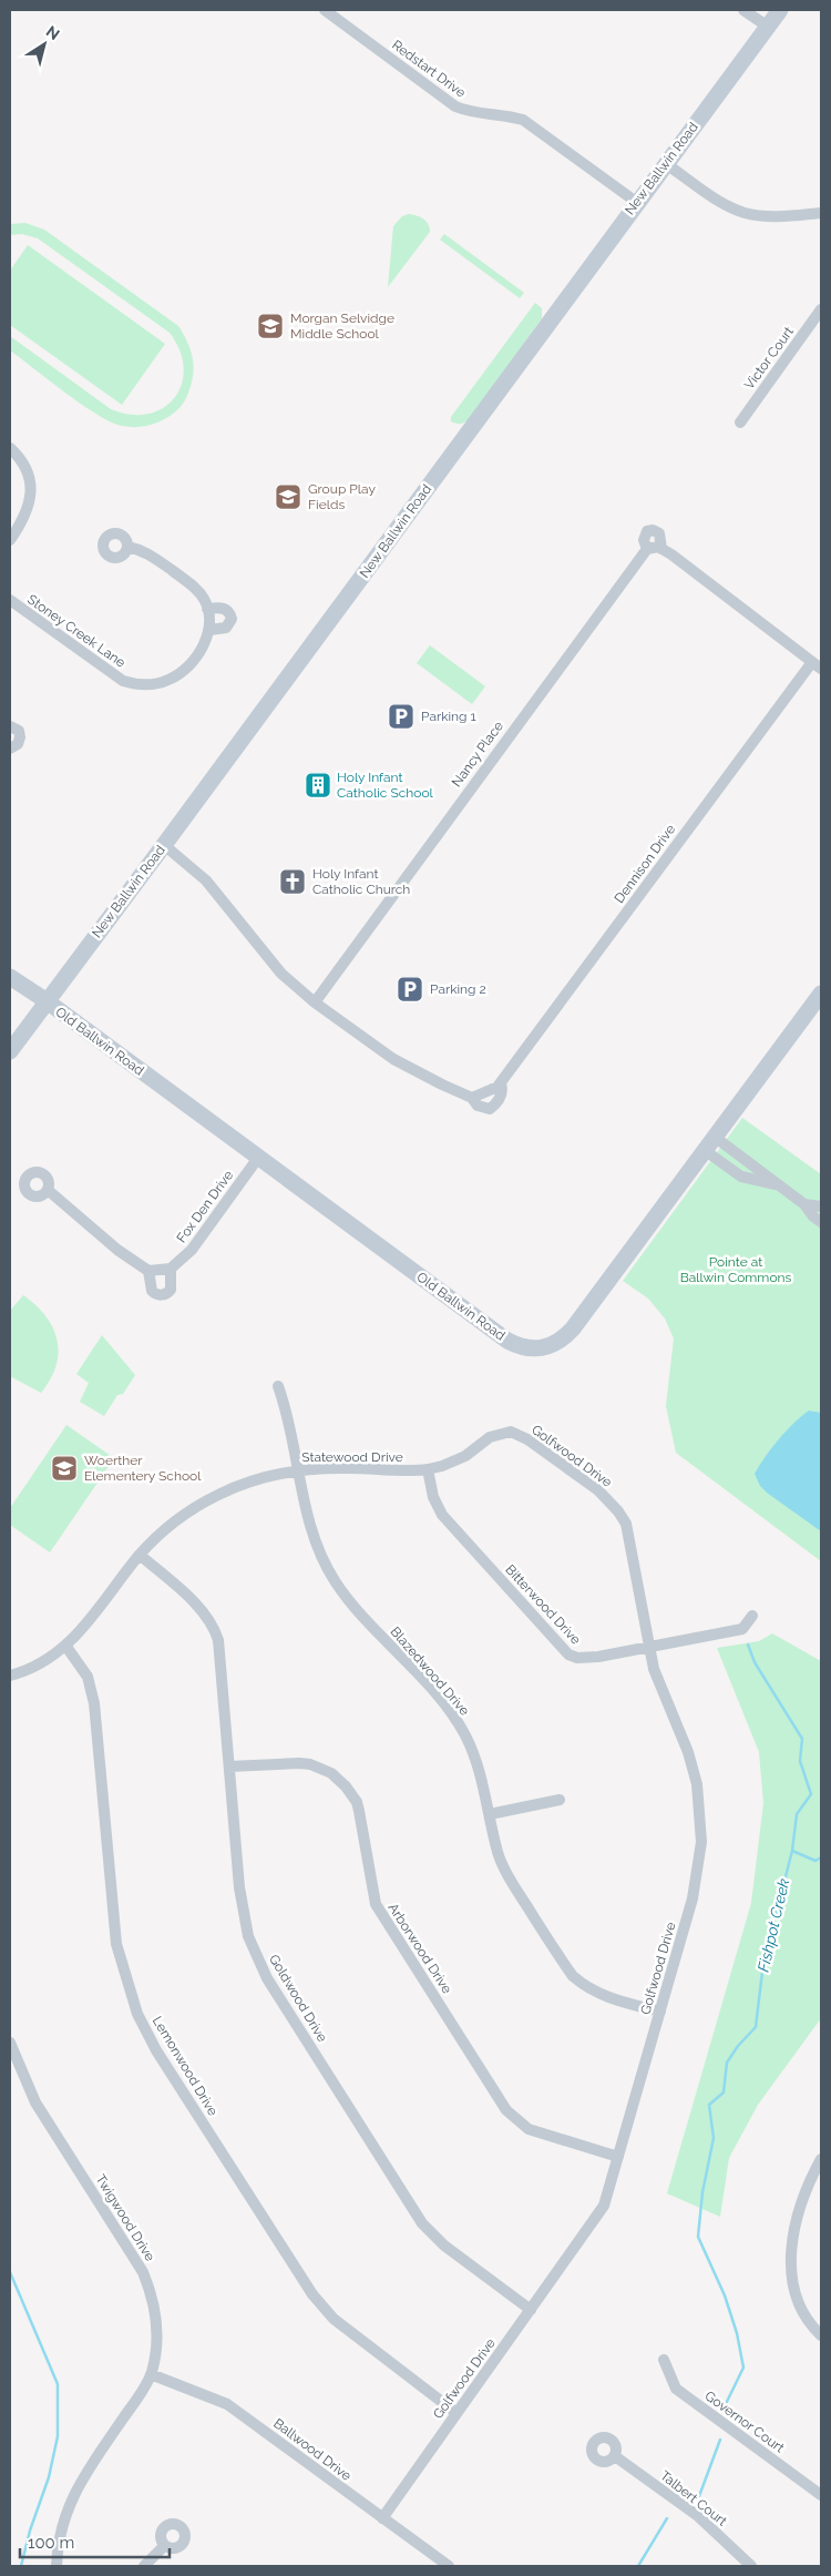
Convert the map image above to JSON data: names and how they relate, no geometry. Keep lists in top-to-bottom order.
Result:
{
  "streets": {
    "main road": ["New Ballwin Road", "Old Ballwin Road"],
    "street": [
      "Redstart Drive",
      "Victor Court",
      "Stoney Creek Lane",
      "Nancy Place",
      "Dennison Drive",
      "Fox Den Drive",
      "Golfwood Drive",
      "Statewood Drive",
      "Bitterwood Drive",
      "Blazedwood Drive",
      "Arborwood Drive",
      "Goldwood Drive",
      "Lemonwood Drive",
      "Twigwood Drive",
      "Governor Court",
      "Ballwood Drive",
      "Talbert Court"
    ]
  },
  "crossings": [
    ["Redstart Drive", "New Ballwin Road"],
    ["New Ballwin Road", "Dennison Drive"],
    ["New Ballwin Road", "Old Ballwin Road"],
    ["Nancy Place", "Dennison Drive"],
    ["Old Ballwin Road", "Fox Den Drive"],
    ["Golfwood Drive", "Statewood Drive"],
    ["Golfwood Drive", "Bitterwood Drive"],
    ["Golfwood Drive", "Blazedwood Drive"],
    ["Golfwood Drive", "Arborwood Drive"],
    ["Golfwood Drive", "Goldwood Drive"],
    ["Golfwood Drive", "Lemonwood Drive"],
    ["Golfwood Drive", "Ballwood Drive"],
    ["Statewood Drive", "Bitterwood Drive"],
    ["Statewood Drive", "Blazedwood Drive"],
    ["Statewood Drive", "Goldwood Drive"],
    ["Statewood Drive", "Lemonwood Drive"],
    ["Arborwood Drive", "Goldwood Drive"],
    ["Twigwood Drive", "Ballwood Drive"]
  ],
  "water": ["Fishpot Creek"],
  "parks": ["Pointe at Ballwin Commons"],
  "places": {
    "school or university": ["Morgan Selvidge Middle School", "Group Play Fields", "Woerther Elementery School"],
    "parking": ["Parking 1", "Parking 2"],
    "building": ["Holy Infant Catholic School"],
    "church": ["Holy Infant Catholic Church"]
  },
  "scale_bar": "100 m",
  "north": "top right"
}
